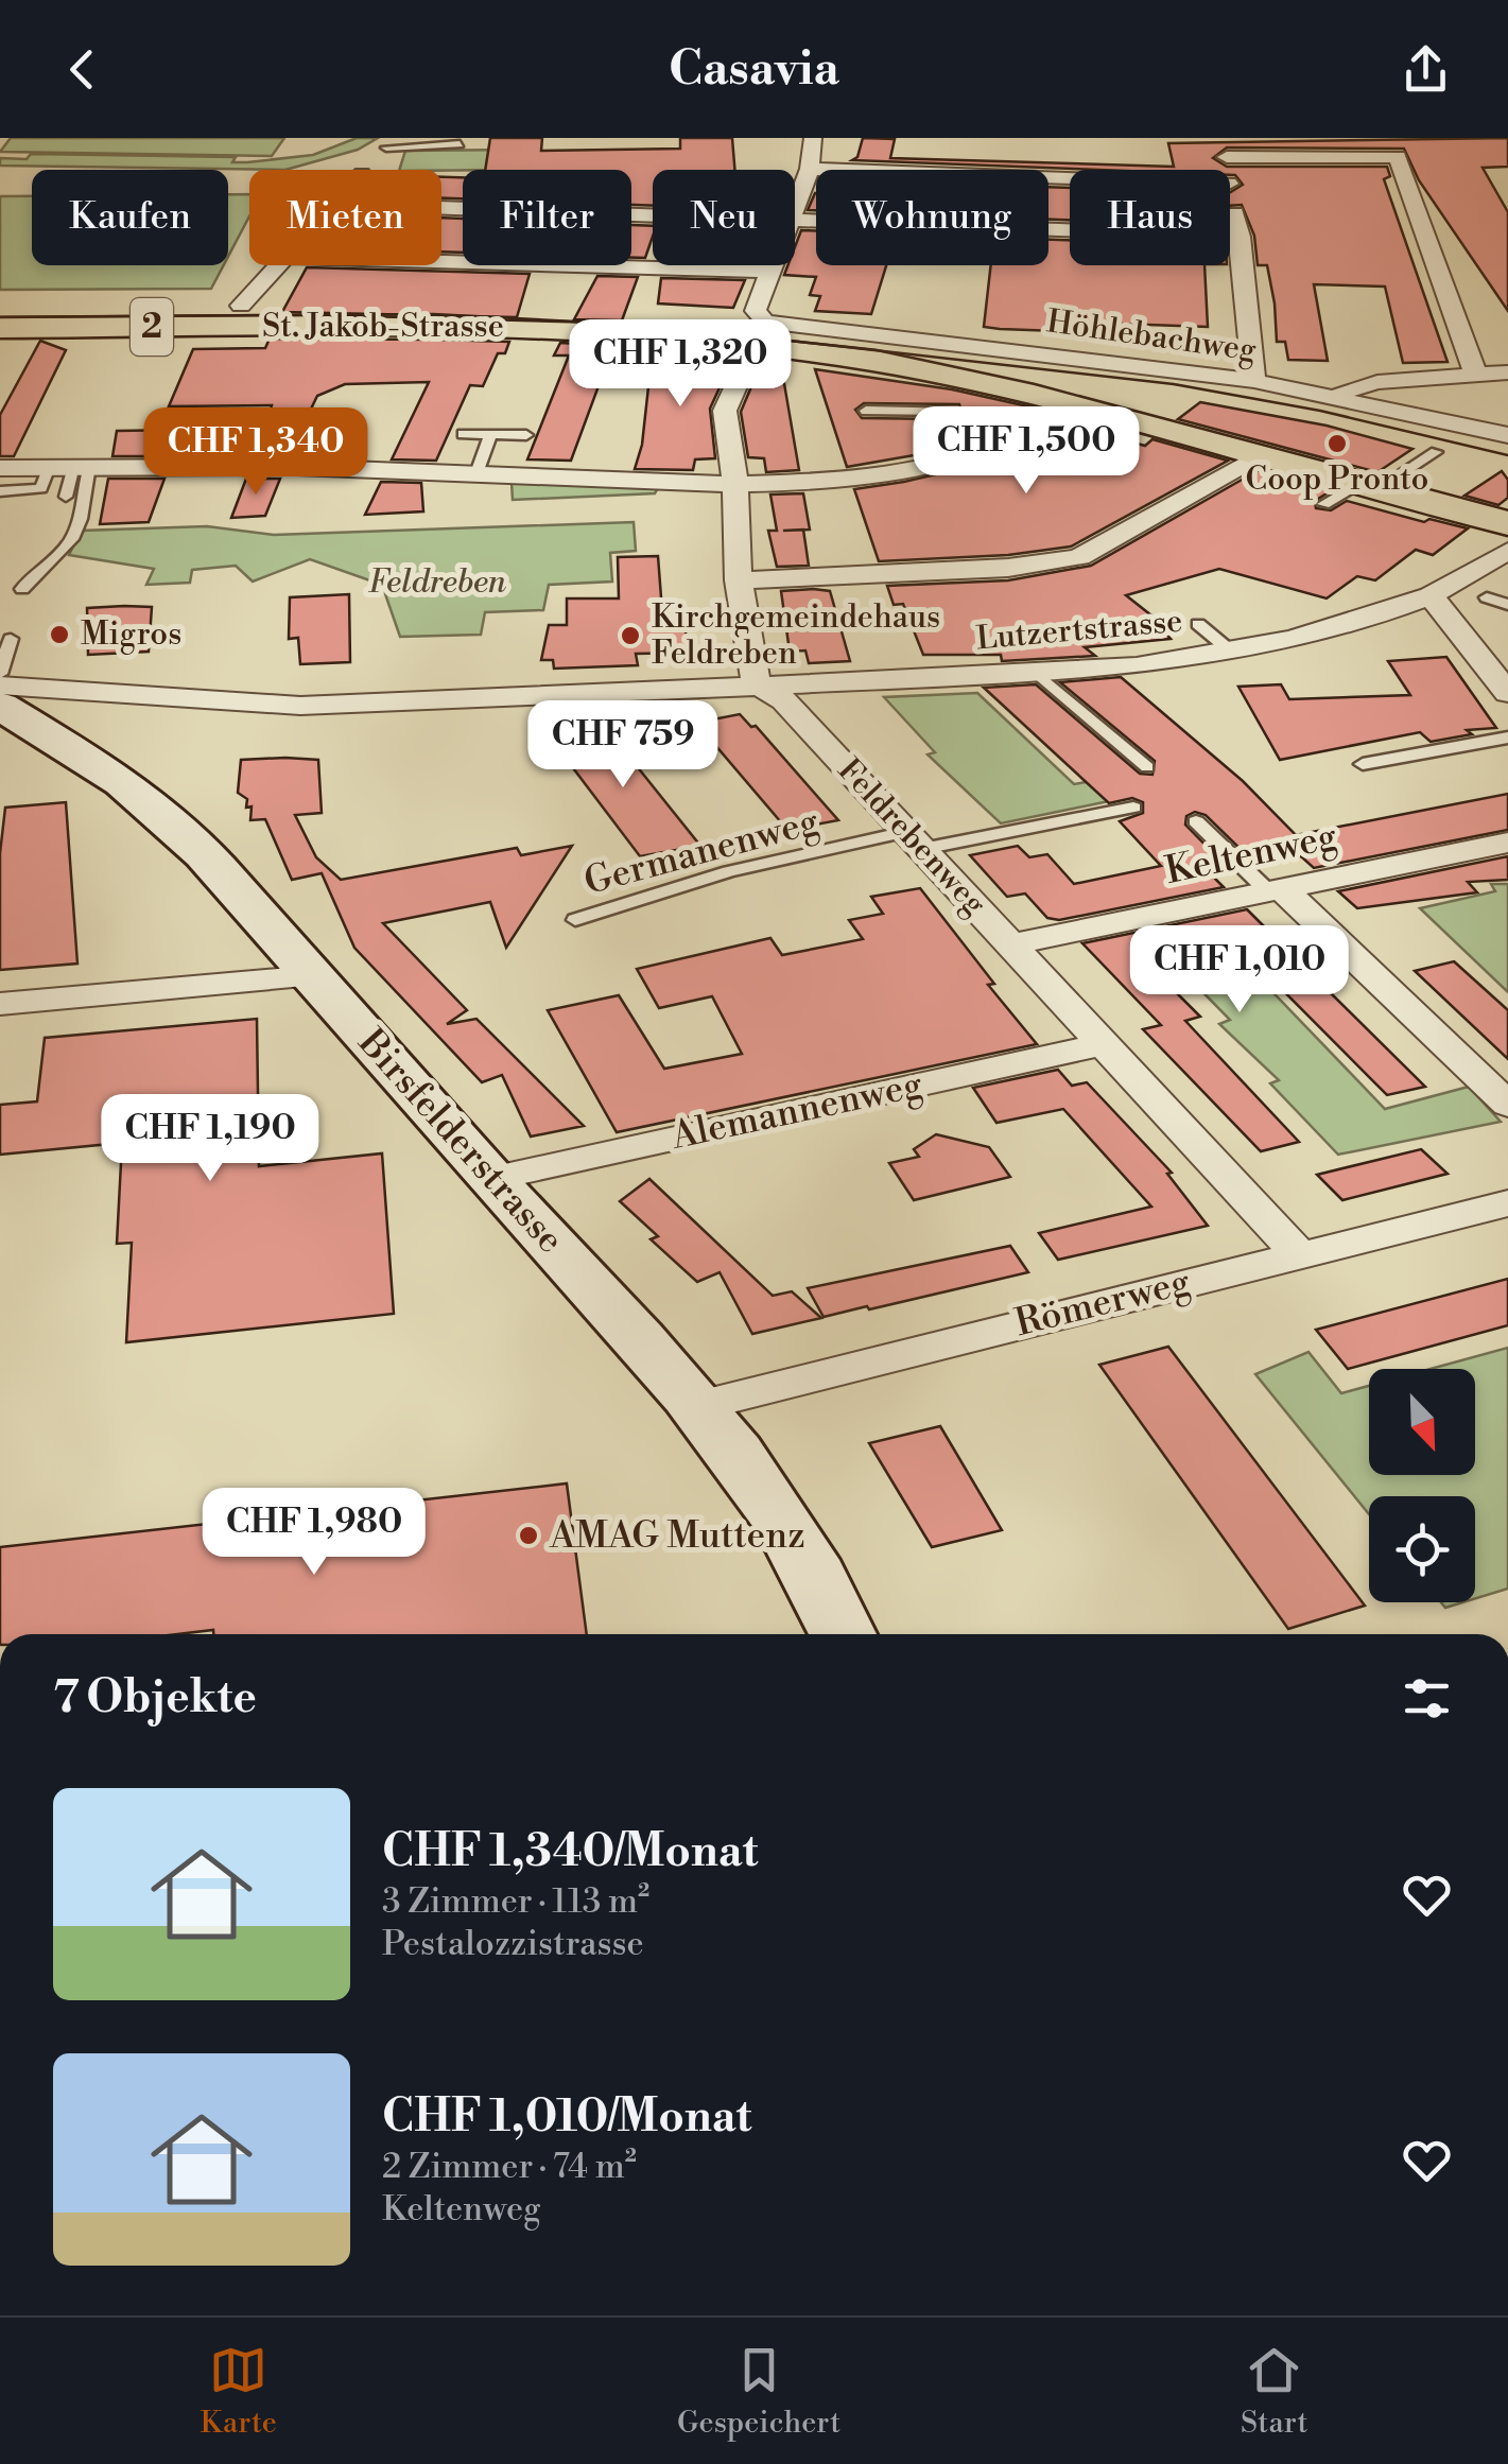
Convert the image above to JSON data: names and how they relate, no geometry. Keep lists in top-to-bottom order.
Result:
{
  "streets": {
    "main road": ["2", "St. Jakob-Strasse", "Birsfelderstrasse"],
    "street": [
      "Höhlebachweg",
      "Lutzertstrasse",
      "Feldrebenweg",
      "Keltenweg",
      "Alemannenweg",
      "Römerweg"
    ],
    "lane": ["Germanenweg"]
  },
  "crossings": [
    ["Lutzertstrasse", "Feldrebenweg"],
    ["Feldrebenweg", "Germanenweg"],
    ["Feldrebenweg", "Keltenweg"],
    ["Feldrebenweg", "Alemannenweg"],
    ["Feldrebenweg", "Römerweg"],
    ["Alemannenweg", "Birsfelderstrasse"],
    ["Birsfelderstrasse", "Römerweg"]
  ],
  "parks": ["Feldreben"],
  "places": [
    "Coop Pronto",
    "Migros",
    "Kirchgemeindehaus Feldreben",
    "AMAG Muttenz"
  ],
  "north": "bottom right",
  "page": {
    "header": "Casavia",
    "chip": [
      "Kaufen",
      "Mieten",
      "Filter",
      "Neu",
      "Wohnung",
      "Haus"
    ],
    "price": [
      "CHF 1,320",
      "CHF 1,500",
      "CHF 1,340",
      "CHF 759",
      "CHF 1,010",
      "CHF 1,190",
      "CHF 1,980"
    ],
    "heading": "7 Objekte",
    "list": [
      {
        "name": "CHF 1,340/Monat",
        "note": "3 Zimmer · 113 m² · Pestalozzistrasse"
      },
      {
        "name": "CHF 1,010/Monat",
        "note": "2 Zimmer · 74 m² · Keltenweg"
      }
    ],
    "tabs": ["Karte", "Gespeichert", "Start"]
  }
}
